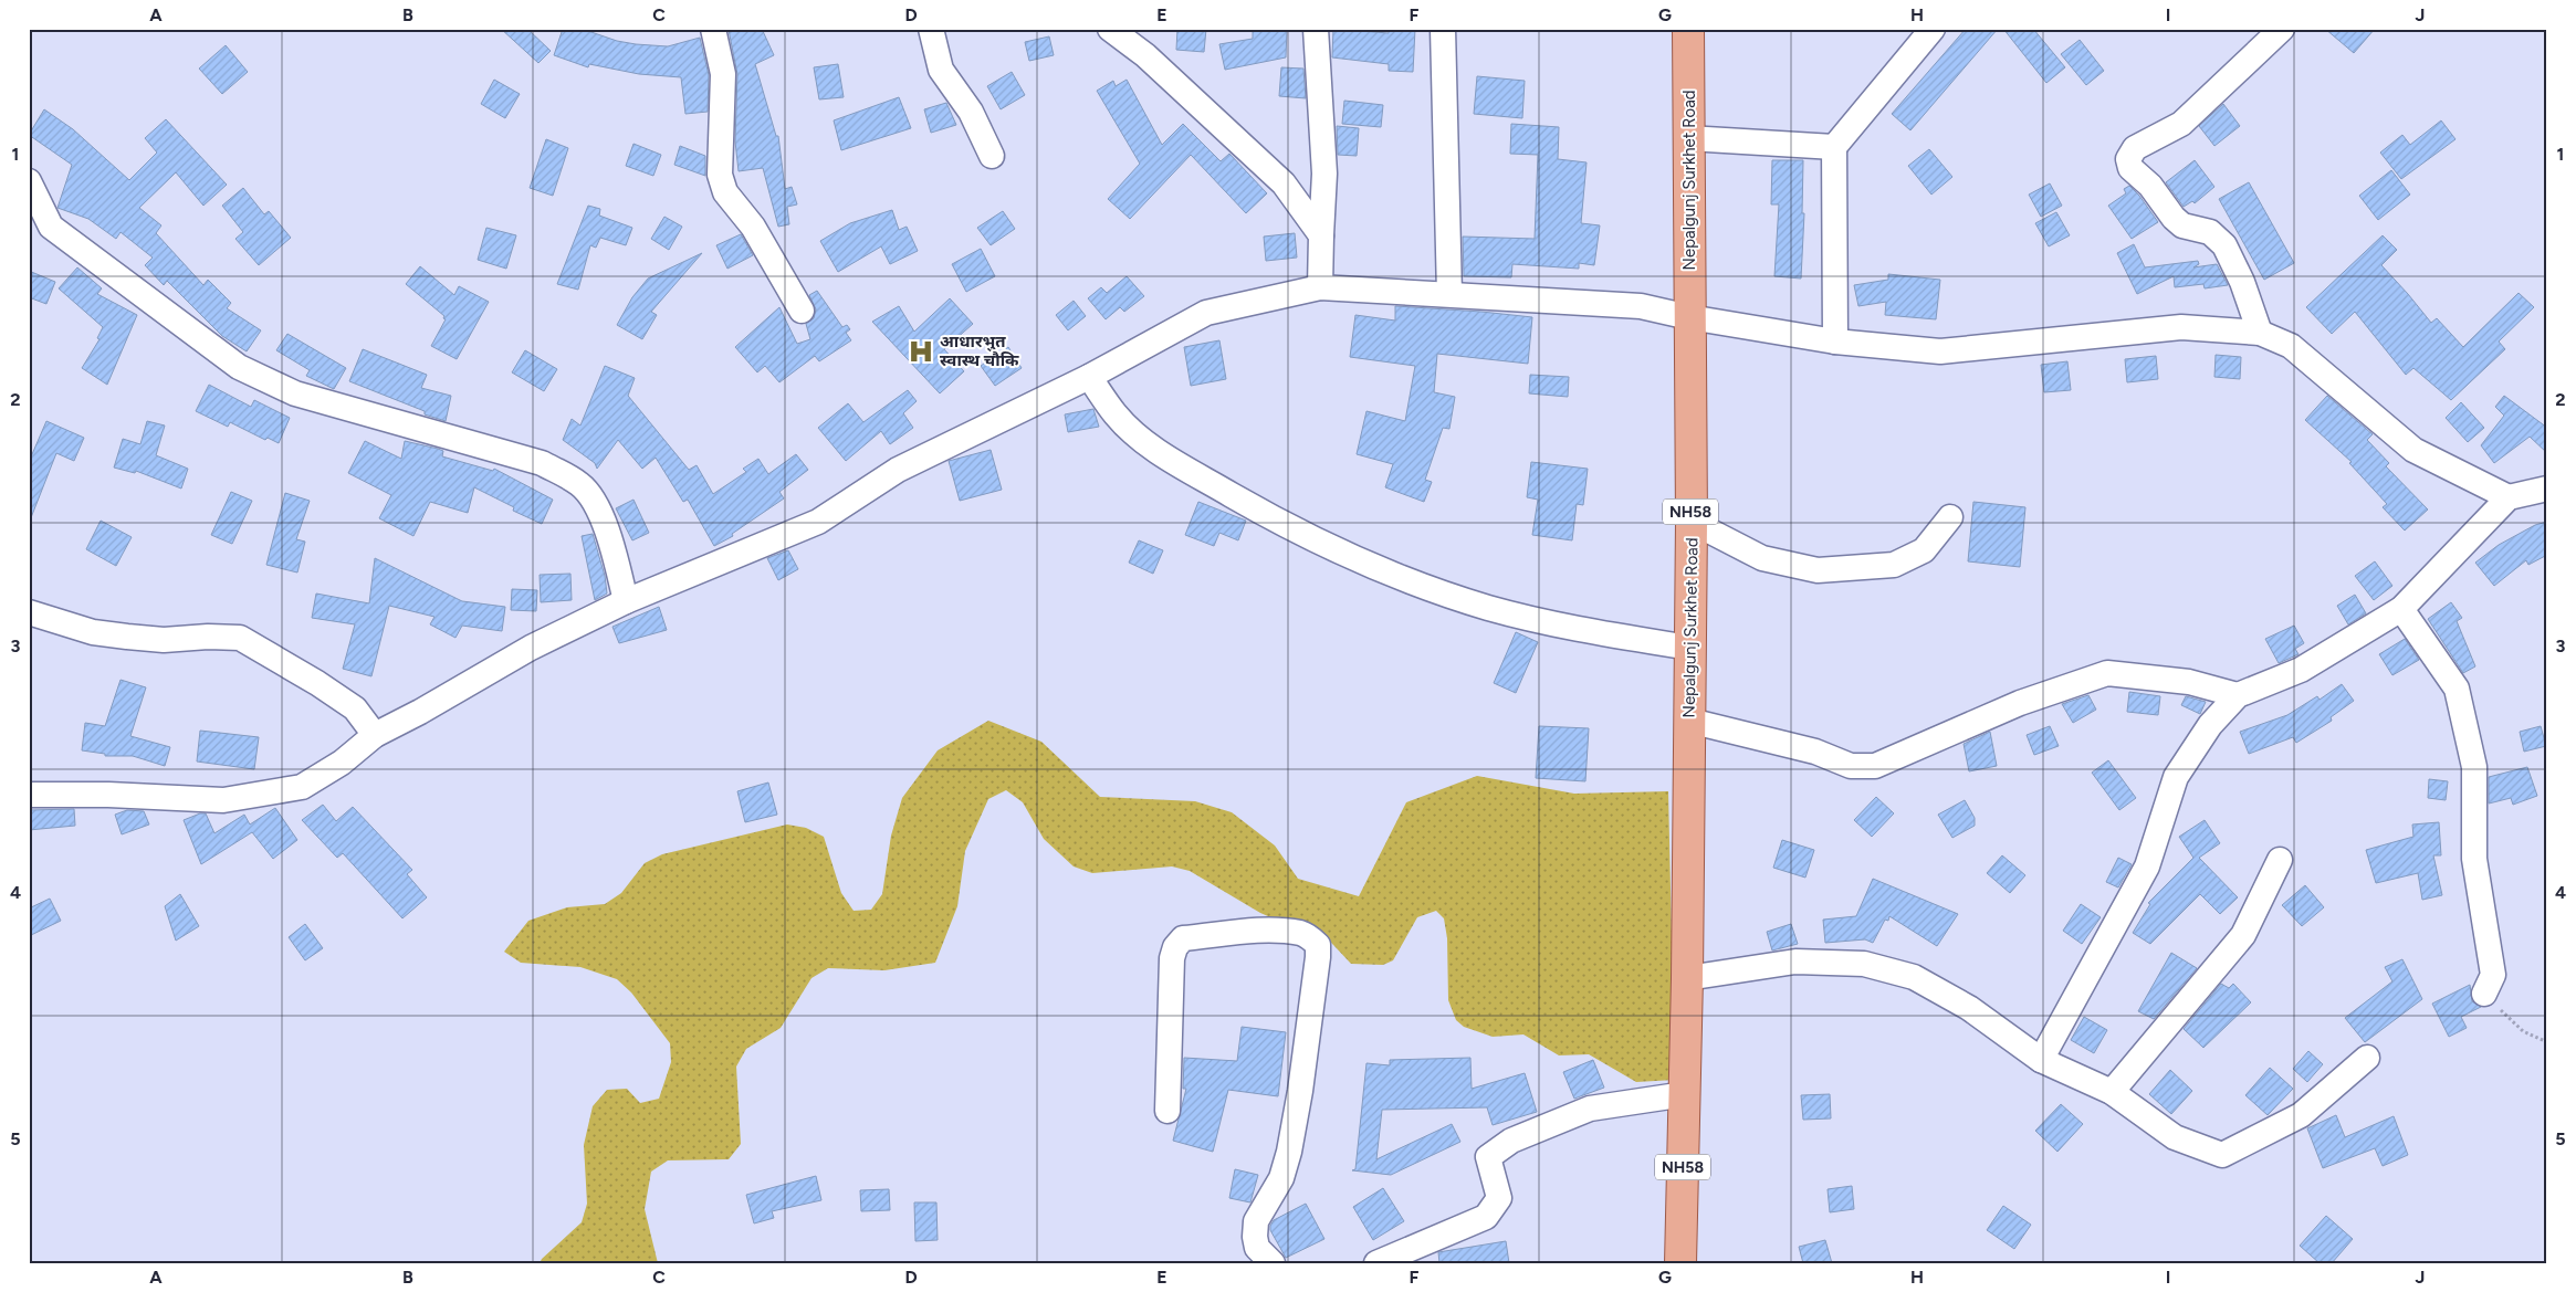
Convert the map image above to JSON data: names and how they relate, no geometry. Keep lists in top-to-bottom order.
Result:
{
  "streets": {
    "main road": ["Nepalgunj Surkhet Road", "NH58"]
  },
  "crossings": [
    ["Nepalgunj Surkhet Road", "NH58"]
  ],
  "places": {
    "hospital": ["आधारभुत स्वास्थ चौकि"]
  },
  "grid": {
    "columns": [
      "A",
      "B",
      "C",
      "D",
      "E",
      "F",
      "G",
      "H",
      "I",
      "J"
    ],
    "rows": [
      "1",
      "2",
      "3",
      "4",
      "5"
    ]
  }
}
